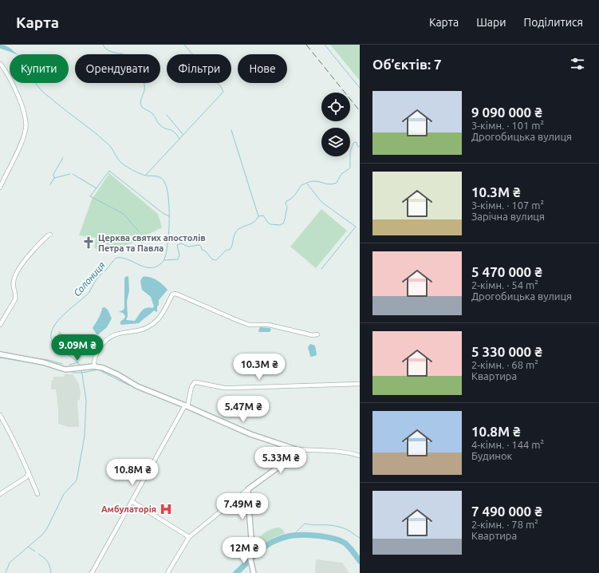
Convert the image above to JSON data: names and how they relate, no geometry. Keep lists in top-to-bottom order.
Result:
{
  "water": ["Солониця"],
  "places": {
    "church": ["Церква святих апостолів Петра та Павла"],
    "hospital": ["Амбулаторія"]
  },
  "page": {
    "header": "Карта",
    "nav": ["Карта", "Шари", "Поділитися"],
    "heading": "Об’єктів: 7",
    "chip": [
      "Купити",
      "Орендувати",
      "Фільтри",
      "Нове"
    ],
    "list": [
      {
        "name": "9 090 000 ₴",
        "note": "3-кімн. · 101 m² · Дрогобицька вулиця"
      },
      {
        "name": "10.3M ₴",
        "note": "3-кімн. · 107 m² · Зарічна вулиця"
      },
      {
        "name": "5 470 000 ₴",
        "note": "2-кімн. · 54 m² · Дрогобицька вулиця"
      },
      {
        "name": "5 330 000 ₴",
        "note": "2-кімн. · 68 m² · Квартира"
      },
      {
        "name": "10.8M ₴",
        "note": "4-кімн. · 144 m² · Будинок"
      },
      {
        "name": "7 490 000 ₴",
        "note": "2-кімн. · 78 m² · Квартира"
      }
    ],
    "price": [
      "9.09M ₴",
      "10.3M ₴",
      "5.47M ₴",
      "5.33M ₴",
      "10.8M ₴",
      "7.49M ₴",
      "12M ₴"
    ]
  }
}
